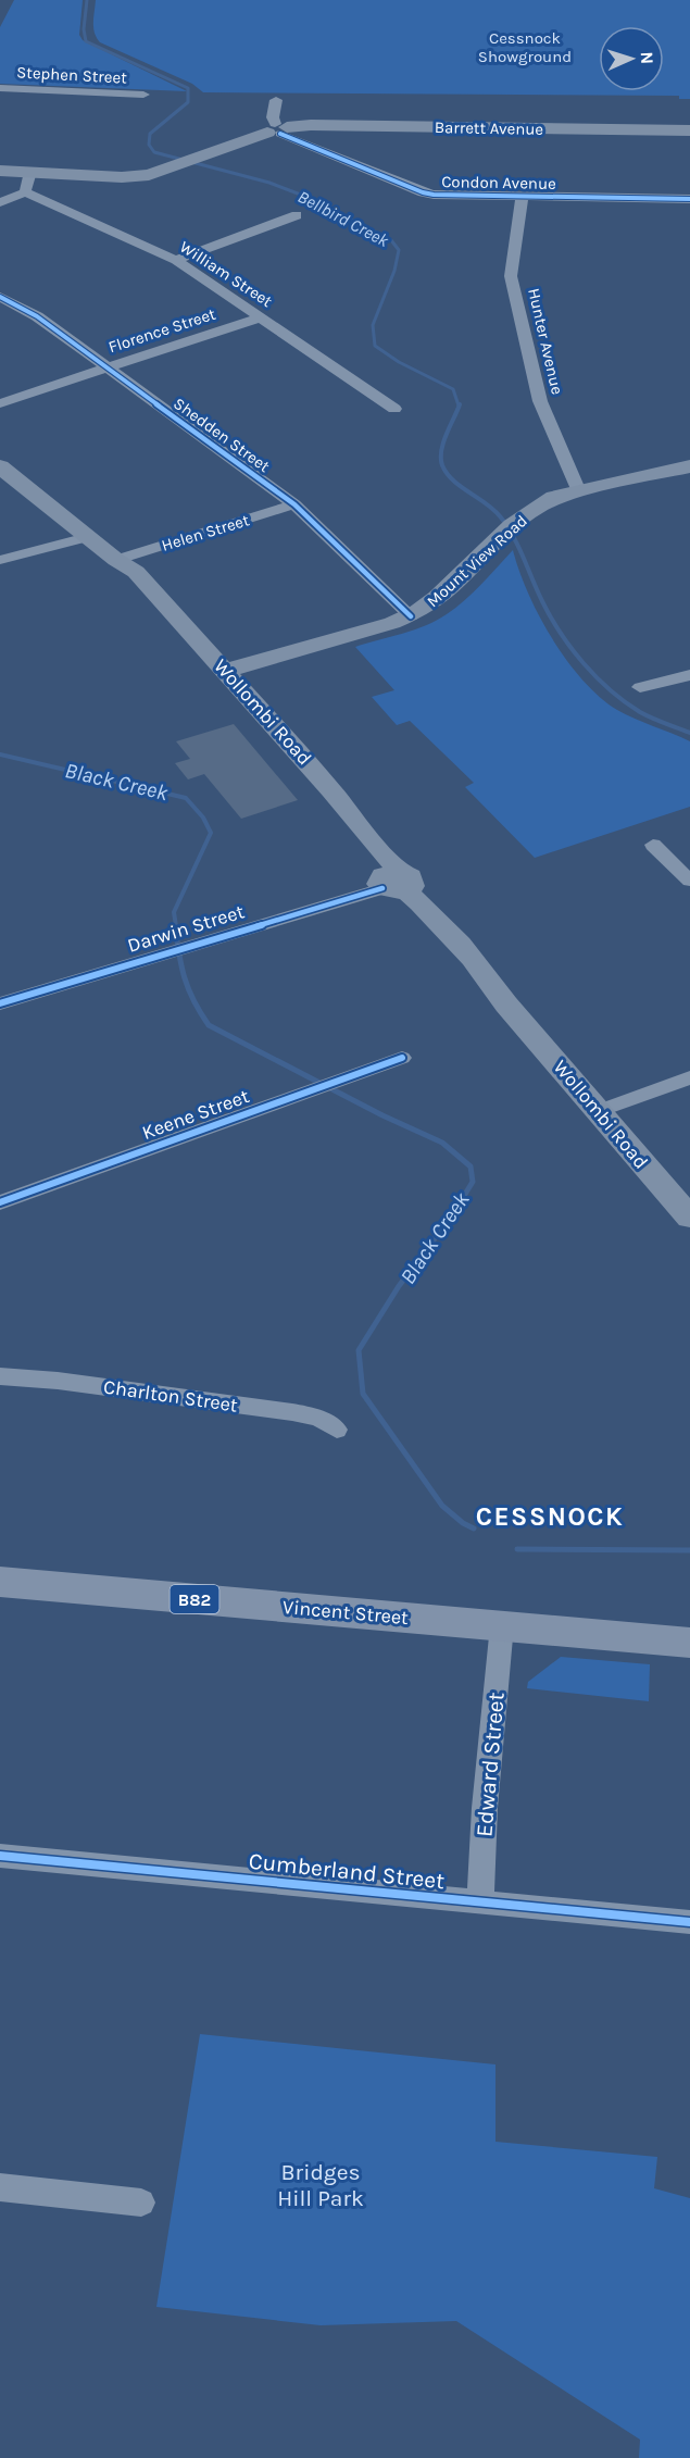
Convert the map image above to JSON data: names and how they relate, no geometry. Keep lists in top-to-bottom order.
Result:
{
  "streets": {
    "main road": [
      "Barrett Avenue",
      "Mount View Road",
      "Wollombi Road",
      "B82",
      "Vincent Street"
    ],
    "street": [
      "Stephen Street",
      "Condon Avenue",
      "William Street",
      "Florence Street",
      "Hunter Avenue",
      "Shedden Street",
      "Helen Street",
      "Darwin Street",
      "Keene Street",
      "Charlton Street",
      "Edward Street",
      "Cumberland Street"
    ]
  },
  "crossings": [
    ["Barrett Avenue", "Condon Avenue"],
    ["Condon Avenue", "Hunter Avenue"],
    ["William Street", "Florence Street"],
    ["Florence Street", "Shedden Street"],
    ["Hunter Avenue", "Mount View Road"],
    ["Shedden Street", "Helen Street"],
    ["Shedden Street", "Mount View Road"],
    ["Helen Street", "Wollombi Road"],
    ["Mount View Road", "Wollombi Road"],
    ["Wollombi Road", "Darwin Street"],
    ["Vincent Street", "Edward Street"],
    ["Edward Street", "Cumberland Street"]
  ],
  "districts": ["CESSNOCK"],
  "water": ["Bellbird Creek", "Black Creek"],
  "parks": ["Cessnock Showground", "Bridges Hill Park"],
  "north": "right"
}
